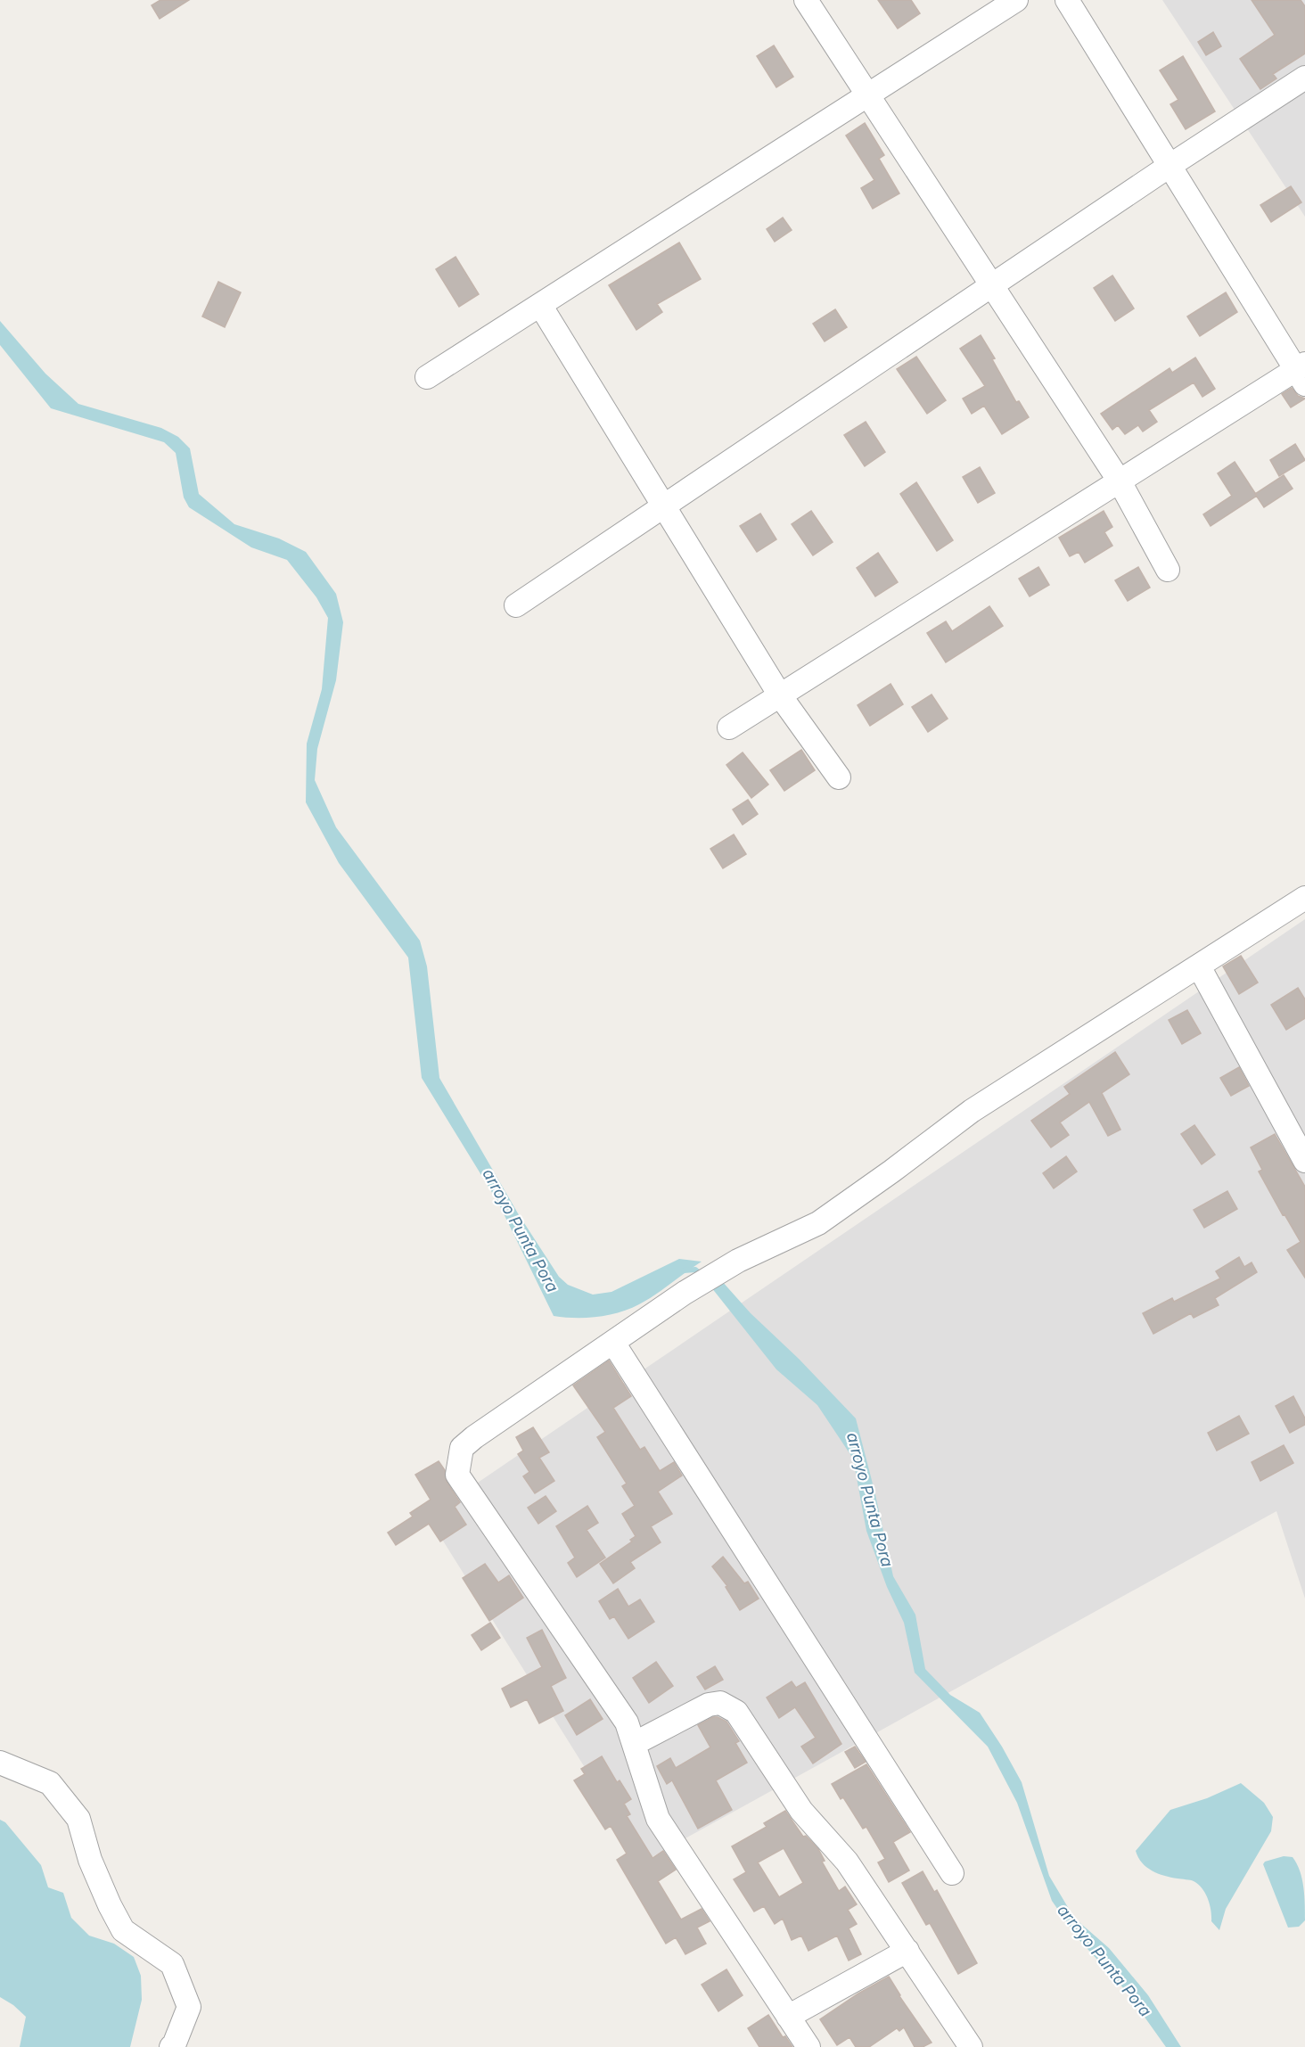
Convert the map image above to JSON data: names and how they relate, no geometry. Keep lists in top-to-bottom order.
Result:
{
  "water": ["arroyo Punta Pora"]
}
